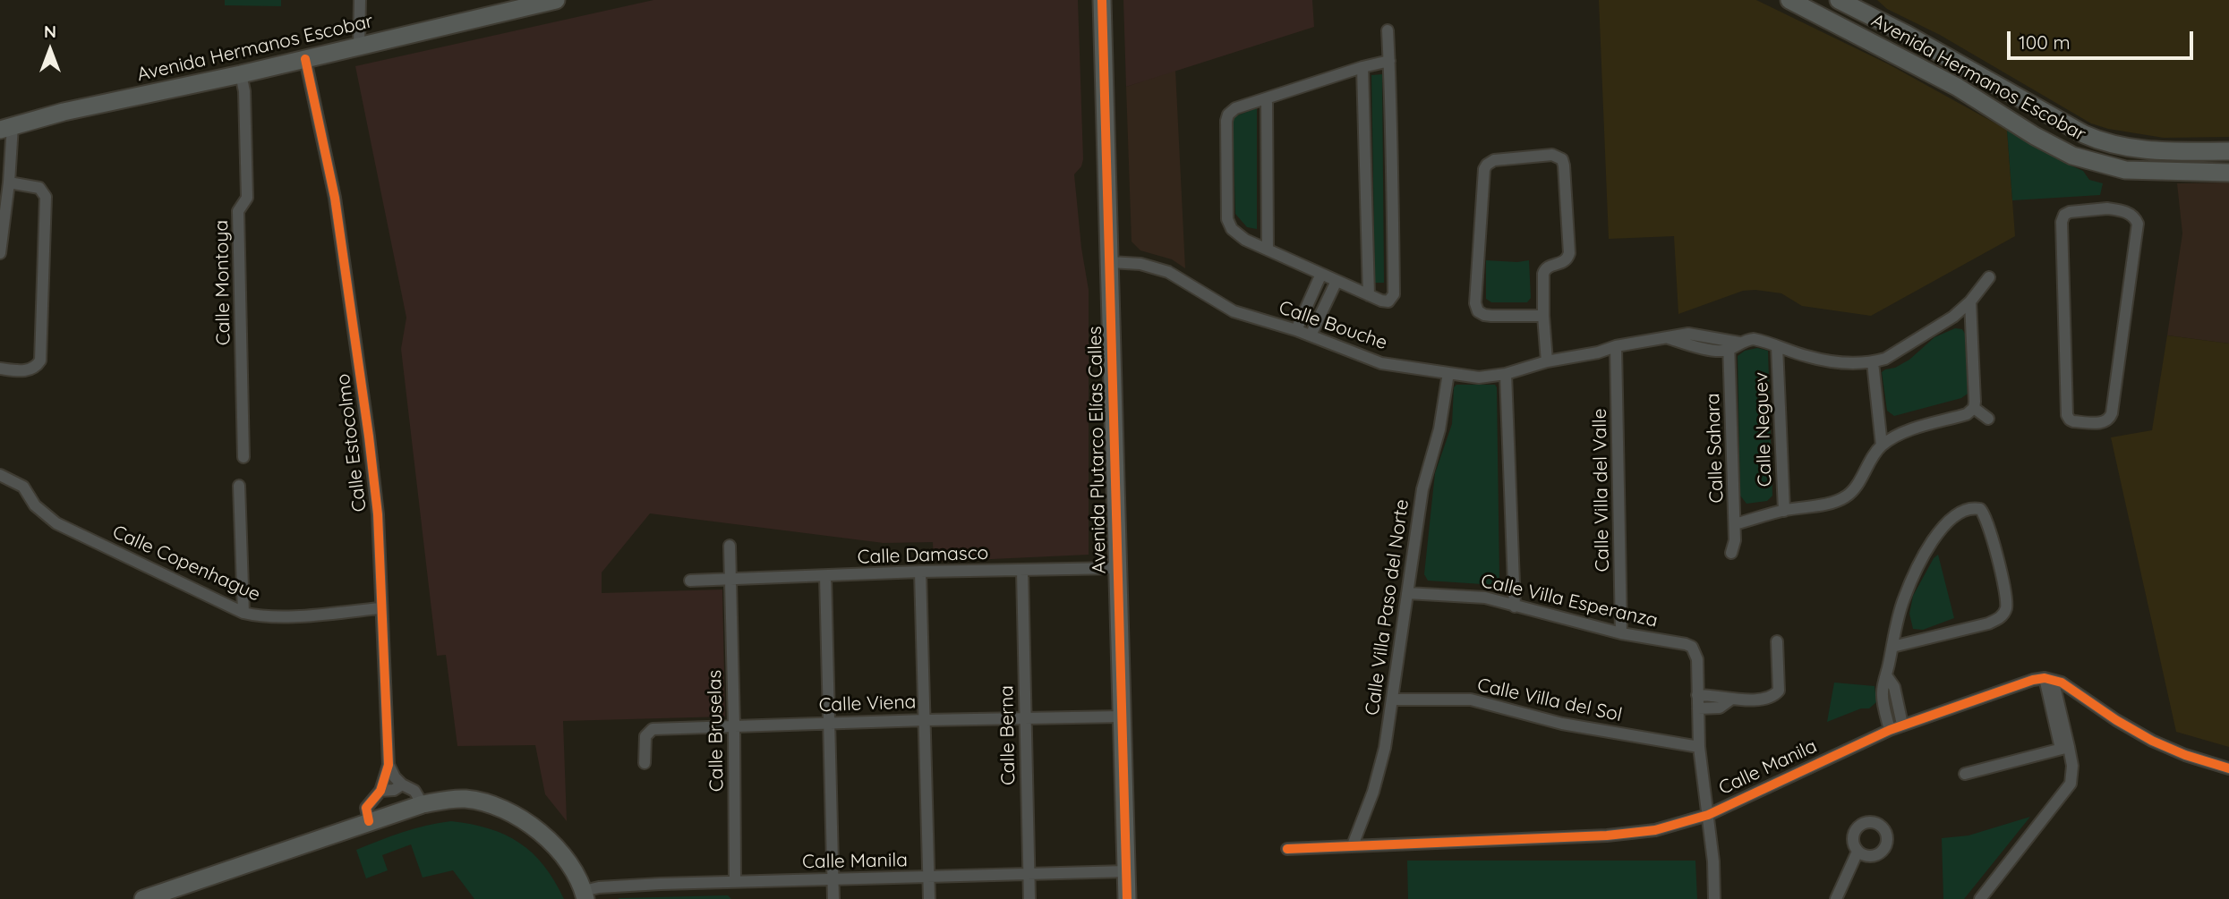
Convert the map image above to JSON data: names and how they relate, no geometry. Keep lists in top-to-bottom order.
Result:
{
  "streets": {
    "main road": ["Avenida Hermanos Escobar", "Avenida Plutarco Elías Calles"],
    "street": [
      "Calle Montoya",
      "Calle Bouche",
      "Calle Neguev",
      "Calle Estocolmo",
      "Calle Sahara",
      "Calle Villa del Valle",
      "Calle Damasco",
      "Calle Copenhague",
      "Calle Villa Esperanza",
      "Calle Villa Paso del Norte",
      "Calle Villa del Sol",
      "Calle Viena",
      "Calle Bruselas",
      "Calle Berna",
      "Calle Manila"
    ]
  },
  "crossings": [
    ["Avenida Hermanos Escobar", "Calle Montoya"],
    ["Avenida Hermanos Escobar", "Calle Estocolmo"],
    ["Calle Bouche", "Calle Neguev"],
    ["Calle Bouche", "Calle Sahara"],
    ["Calle Bouche", "Avenida Plutarco Elías Calles"],
    ["Calle Bouche", "Calle Villa del Valle"],
    ["Calle Bouche", "Calle Villa Paso del Norte"],
    ["Calle Estocolmo", "Calle Copenhague"],
    ["Avenida Plutarco Elías Calles", "Calle Damasco"],
    ["Avenida Plutarco Elías Calles", "Calle Viena"],
    ["Avenida Plutarco Elías Calles", "Calle Manila"],
    ["Calle Villa del Valle", "Calle Villa Esperanza"],
    ["Calle Damasco", "Calle Bruselas"],
    ["Calle Damasco", "Calle Berna"],
    ["Calle Villa Esperanza", "Calle Villa Paso del Norte"],
    ["Calle Villa Paso del Norte", "Calle Villa del Sol"],
    ["Calle Villa Paso del Norte", "Calle Manila"],
    ["Calle Viena", "Calle Bruselas"],
    ["Calle Viena", "Calle Berna"],
    ["Calle Bruselas", "Calle Manila"],
    ["Calle Berna", "Calle Manila"]
  ],
  "scale_bar": "100 m",
  "north": "top"
}
